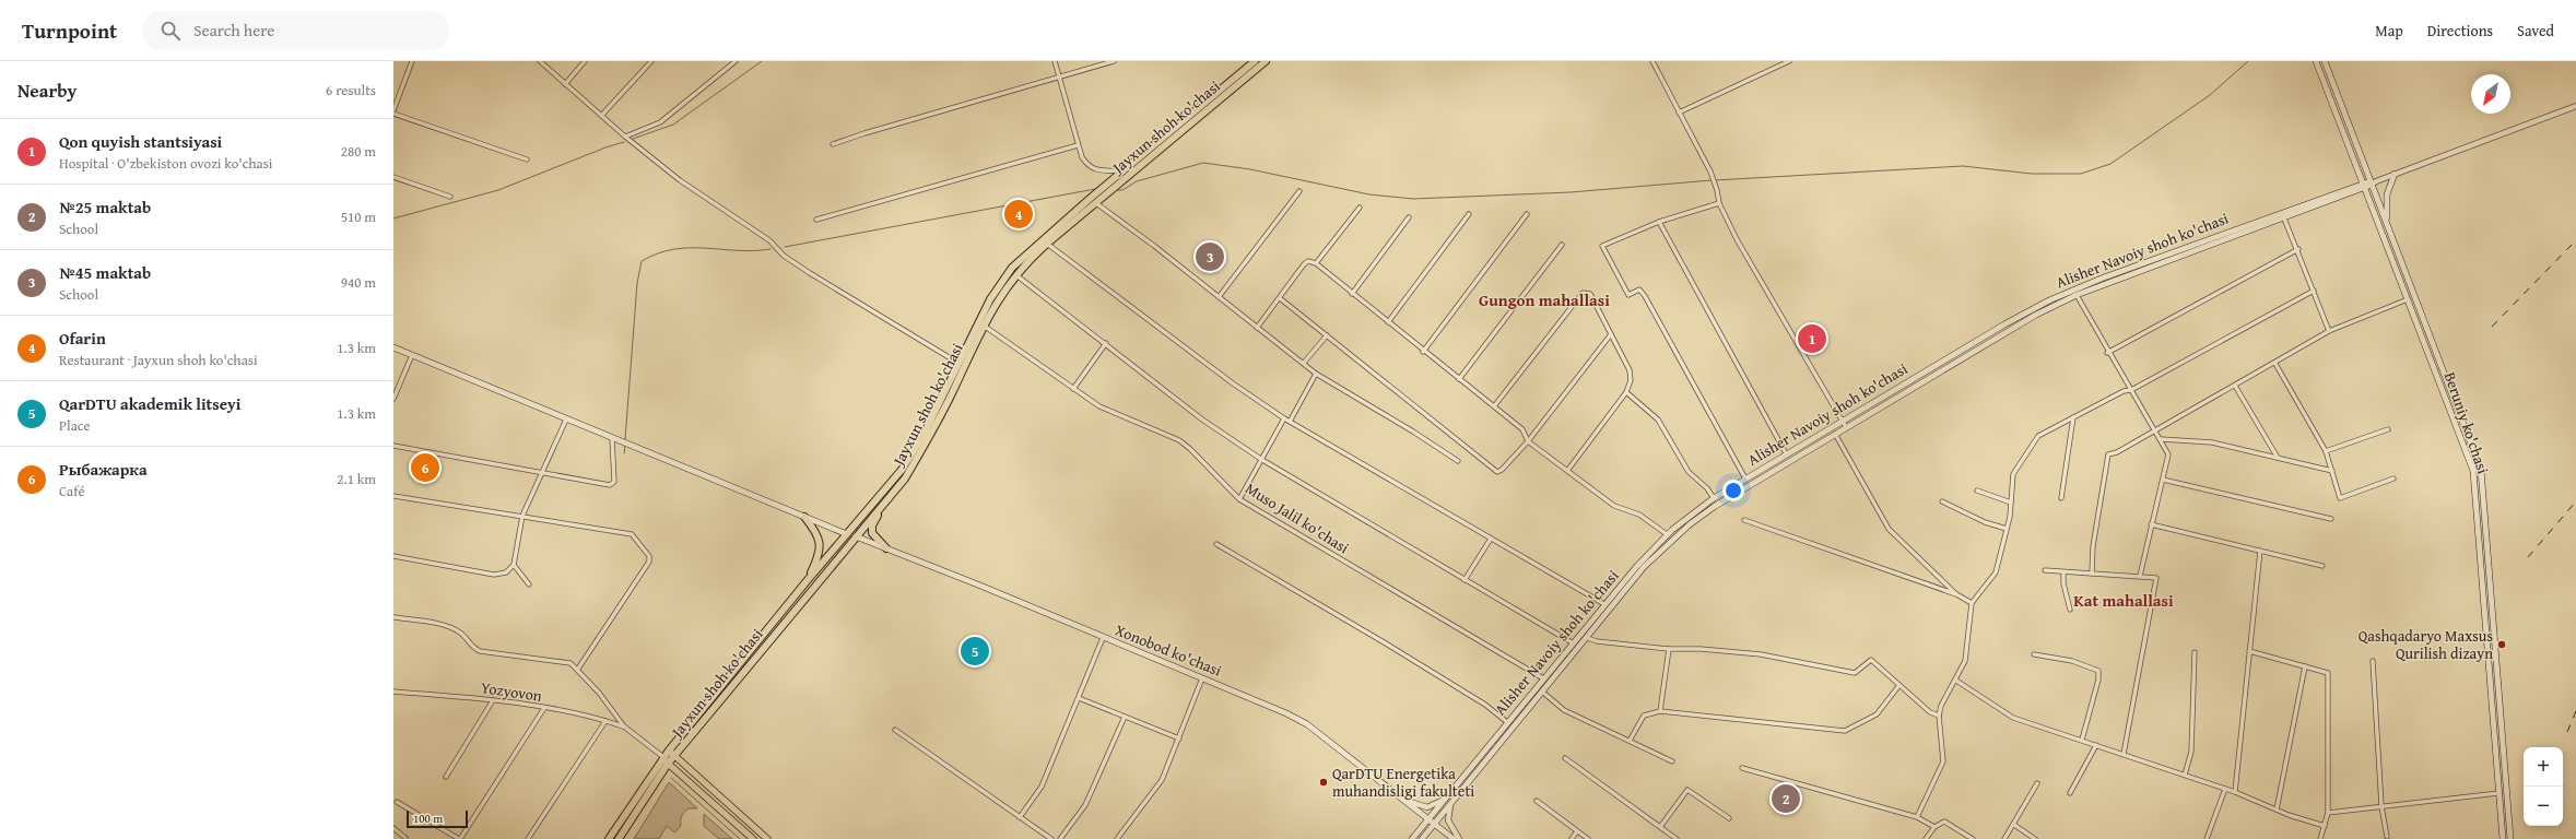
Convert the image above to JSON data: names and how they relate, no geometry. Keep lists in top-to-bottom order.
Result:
{
  "streets": {
    "highway": ["Jayxun shoh ko'chasi"],
    "main road": ["Alisher Navoiy shoh ko'chasi", "Beruniy ko'chasi", "Xonobod ko'chasi"],
    "street": ["Muso Jalil ko'chasi", "Yozyovon"]
  },
  "crossings": [
    ["Jayxun shoh ko'chasi", "Muso Jalil ko'chasi"],
    ["Jayxun shoh ko'chasi", "Xonobod ko'chasi"],
    ["Alisher Navoiy shoh ko'chasi", "Beruniy ko'chasi"],
    ["Alisher Navoiy shoh ko'chasi", "Muso Jalil ko'chasi"],
    ["Alisher Navoiy shoh ko'chasi", "Xonobod ko'chasi"]
  ],
  "districts": ["Gungon mahallasi", "Kat mahallasi"],
  "places": ["Qashqadaryo Maxsus Qurilish dizayn", "QarDTU Energetika muhandisligi fakulteti"],
  "scale_bar": "100 m",
  "north": "bottom left",
  "page": {
    "header": "Turnpoint",
    "search": "Search here",
    "nav": ["Map", "Directions", "Saved"],
    "heading": ["Nearby", "6 results"],
    "list": [
      {
        "mark": "1",
        "name": "Qon quyish stantsiyasi",
        "note": "Hospital · O'zbekiston ovozi ko'chasi",
        "value": "280 m"
      },
      {
        "mark": "2",
        "name": "№25 maktab",
        "note": "School",
        "value": "510 m"
      },
      {
        "mark": "3",
        "name": "№45 maktab",
        "note": "School",
        "value": "940 m"
      },
      {
        "mark": "4",
        "name": "Ofarin",
        "note": "Restaurant · Jayxun shoh ko'chasi",
        "value": "1.3 km"
      },
      {
        "mark": "5",
        "name": "QarDTU akademik litseyi",
        "note": "Place",
        "value": "1.3 km"
      },
      {
        "mark": "6",
        "name": "Рыбажарка",
        "note": "Café",
        "value": "2.1 km"
      }
    ],
    "pins": [
      "4",
      "3",
      "1",
      "6",
      "5",
      "2"
    ],
    "map_buttons": ["+", "−"],
    "scale": "100 m"
  }
}
